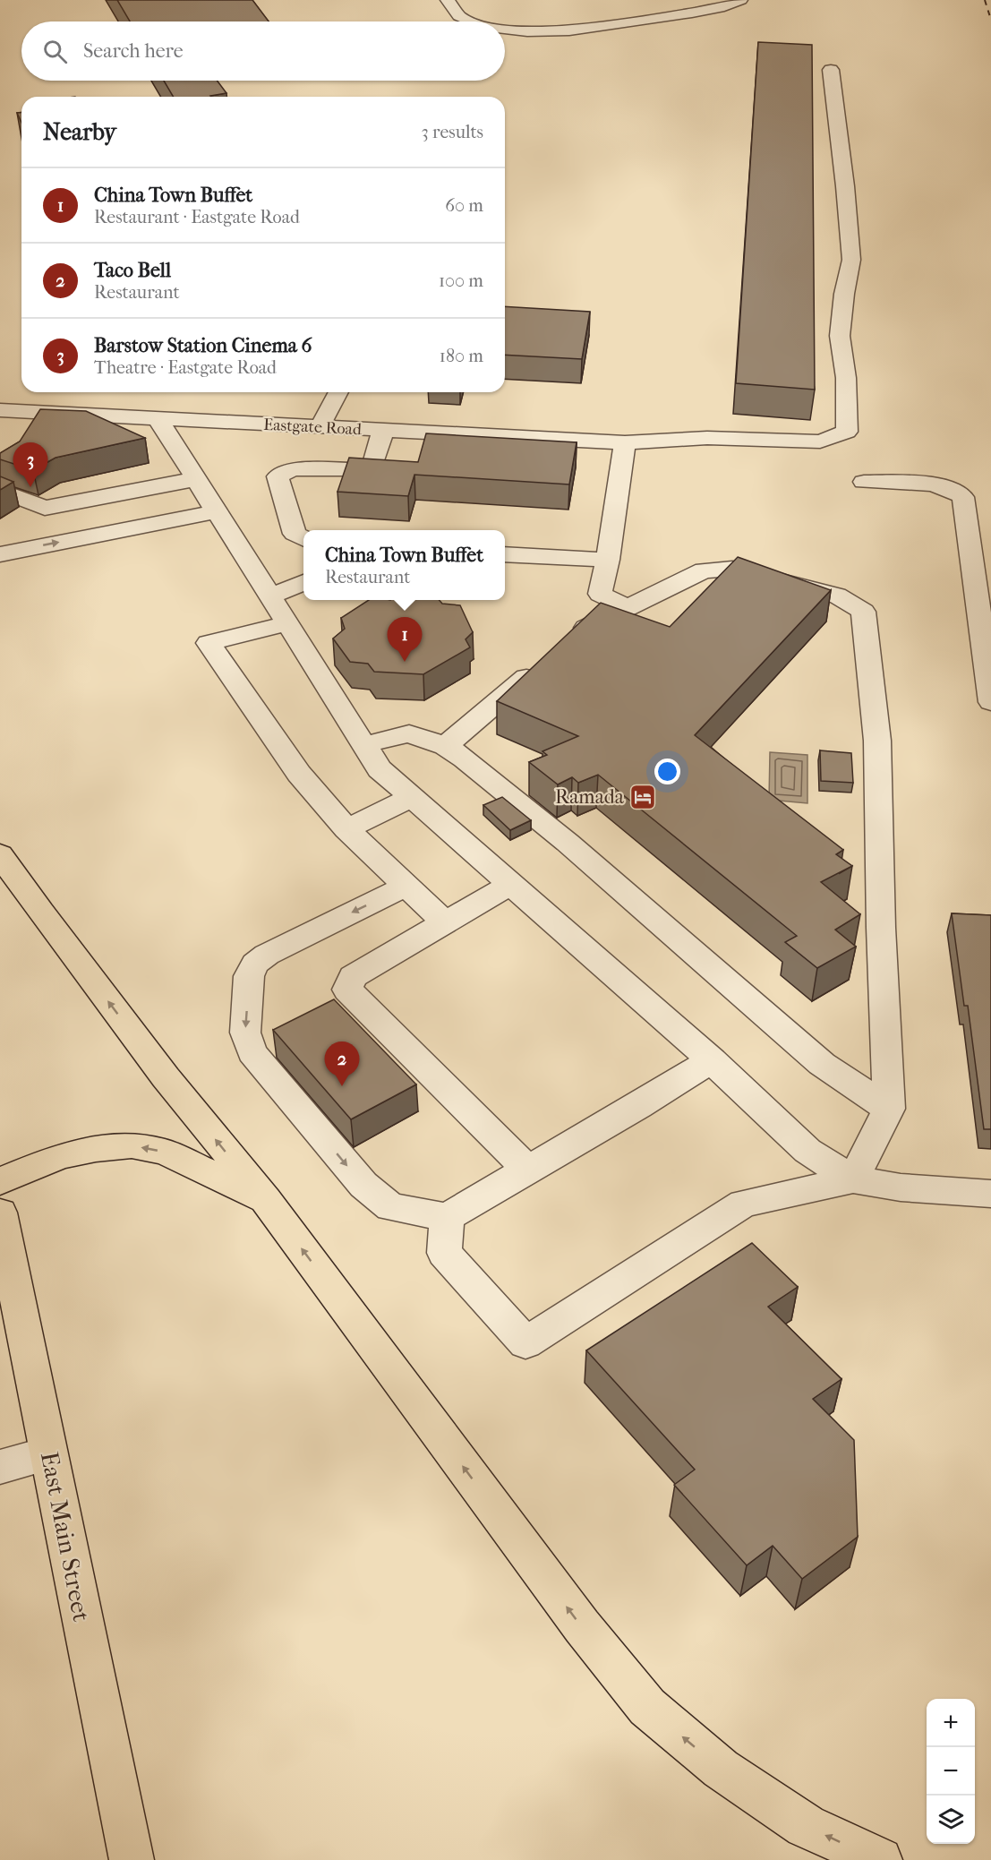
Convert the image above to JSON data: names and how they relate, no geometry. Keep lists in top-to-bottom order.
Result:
{
  "streets": {
    "main road": ["East Main Street"],
    "street": ["Eastgate Road"]
  },
  "places": {
    "hotel": ["Ramada"]
  },
  "page": {
    "search": "Search here",
    "heading": ["Nearby", "3 results"],
    "list": [
      {
        "mark": "1",
        "name": "China Town Buffet",
        "note": "Restaurant · Eastgate Road",
        "value": "60 m"
      },
      {
        "mark": "2",
        "name": "Taco Bell",
        "note": "Restaurant",
        "value": "100 m"
      },
      {
        "mark": "3",
        "name": "Barstow Station Cinema 6",
        "note": "Theatre · Eastgate Road",
        "value": "180 m"
      }
    ],
    "pins": ["3", "1", "2"],
    "popup": ["China Town Buffet", "Restaurant"],
    "map_buttons": ["+", "−"]
  }
}
